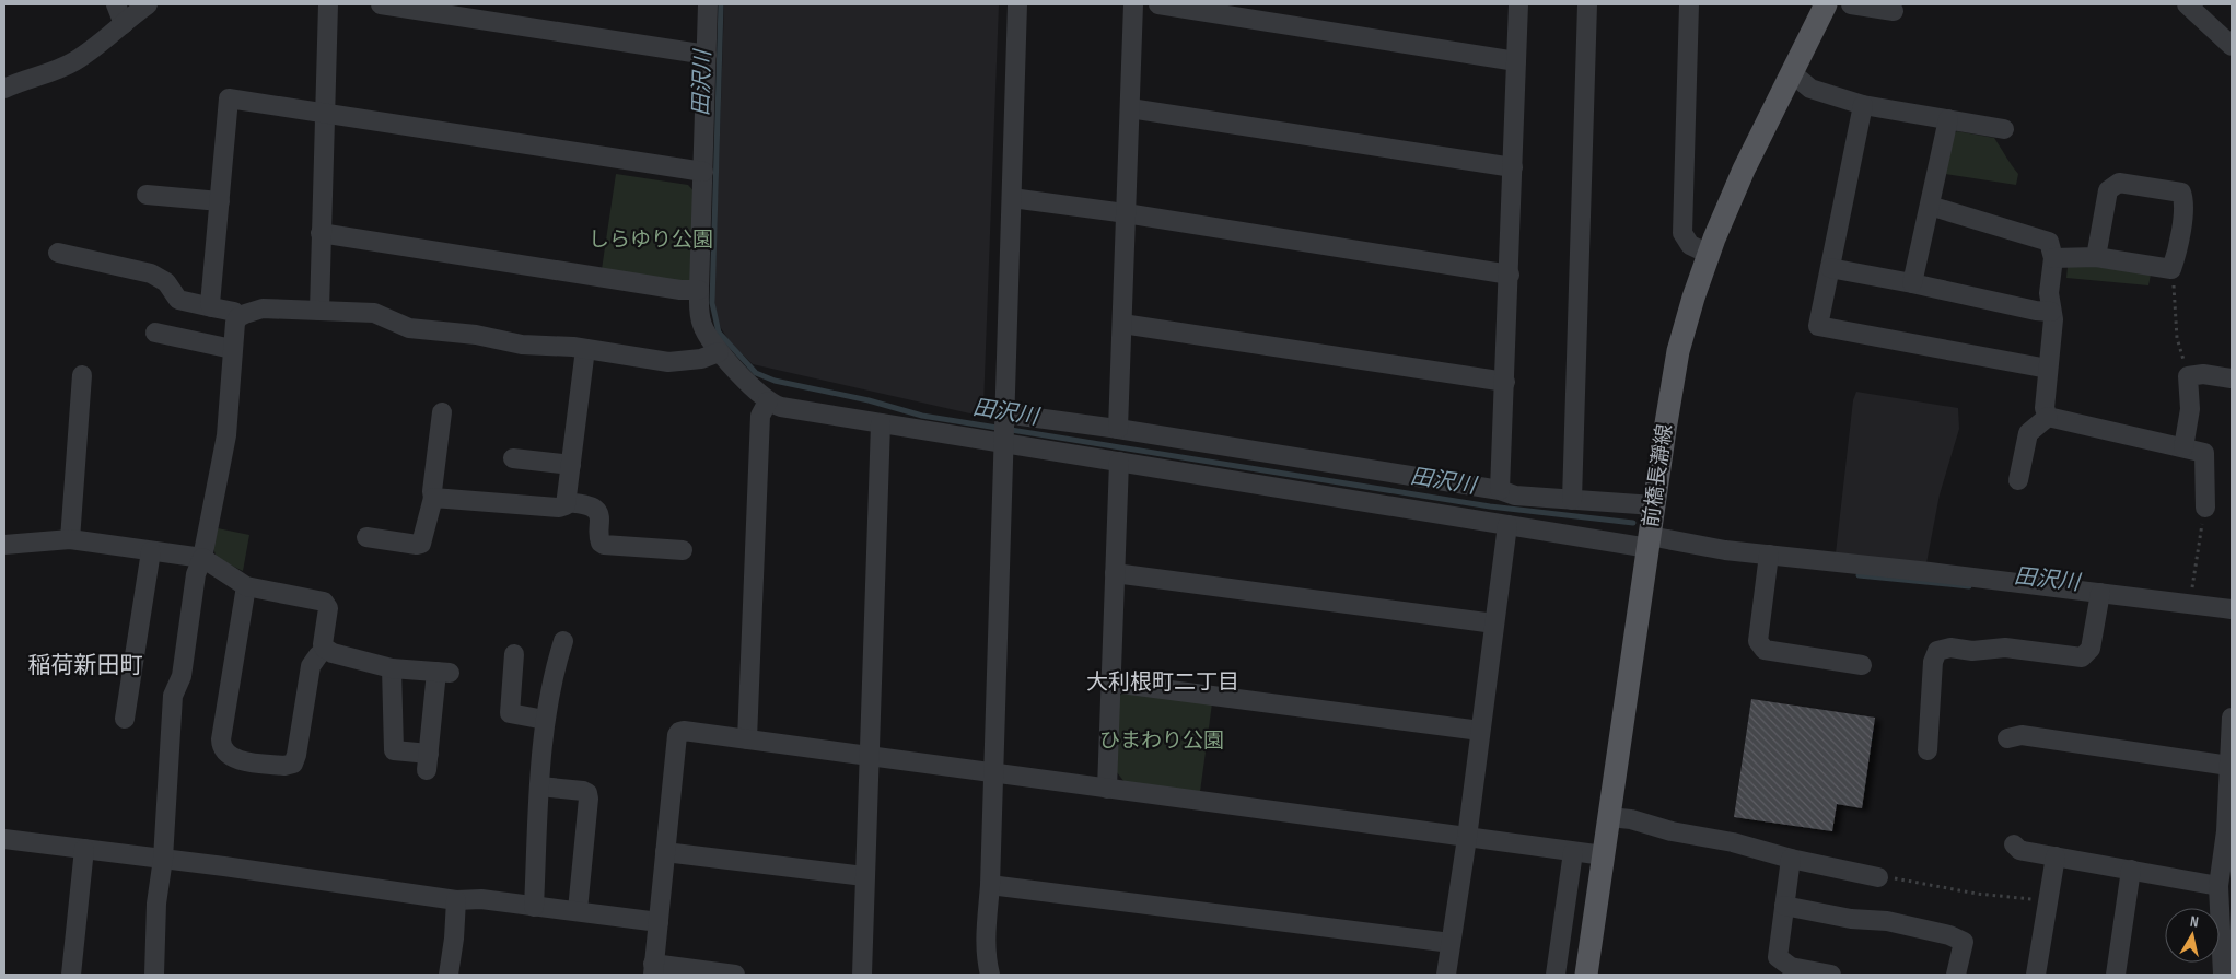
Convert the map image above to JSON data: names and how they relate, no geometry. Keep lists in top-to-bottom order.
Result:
{
  "streets": {
    "main road": ["前橋長瀞線"]
  },
  "districts": ["稲荷新田町", "大利根町二丁目"],
  "water": ["田沢川"],
  "parks": ["しらゆり公園", "ひまわり公園"],
  "north": "top"
}
